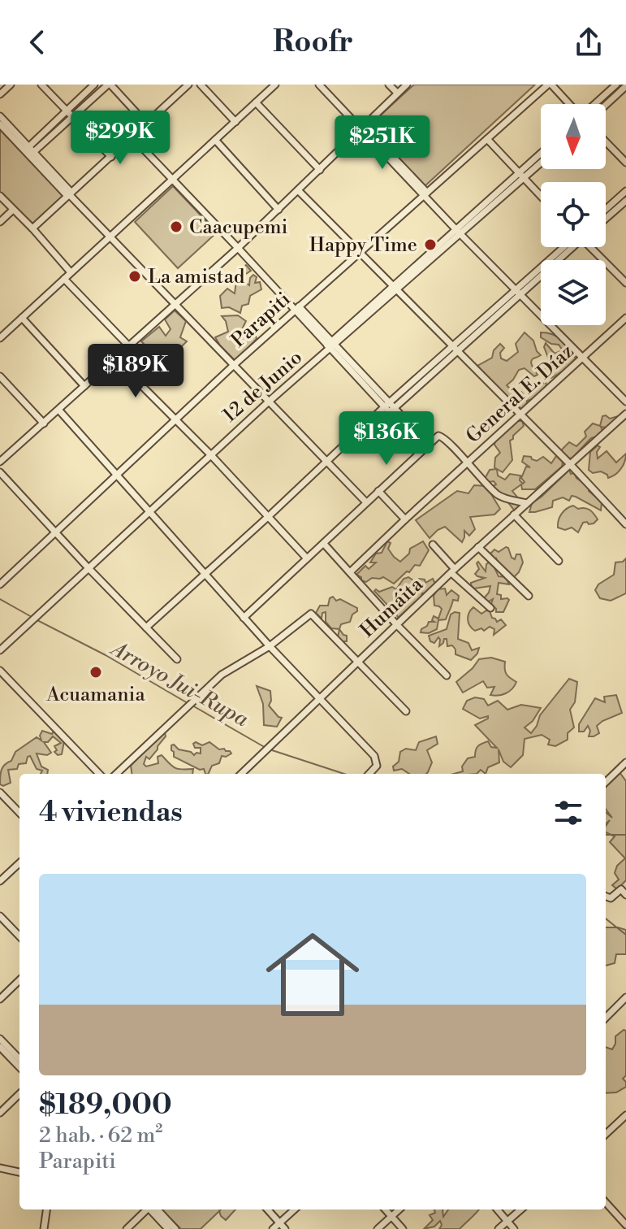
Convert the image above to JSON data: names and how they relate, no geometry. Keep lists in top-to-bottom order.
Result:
{
  "streets": {
    "street": [
      "Parapiti",
      "12 de Junio",
      "General E. Díaz",
      "Humáita"
    ]
  },
  "water": ["Arroyo Jui-Rupa"],
  "places": [
    "Caacupemi",
    "Happy Time",
    "La amistad",
    "Acuamania"
  ],
  "north": "bottom",
  "page": {
    "header": "Roofr",
    "price": [
      "$299K",
      "$251K",
      "$189K",
      "$136K"
    ],
    "heading": "4 viviendas",
    "list": [
      {
        "name": "$189,000",
        "note": "2 hab. · 62 m² · Parapiti"
      }
    ]
  }
}
